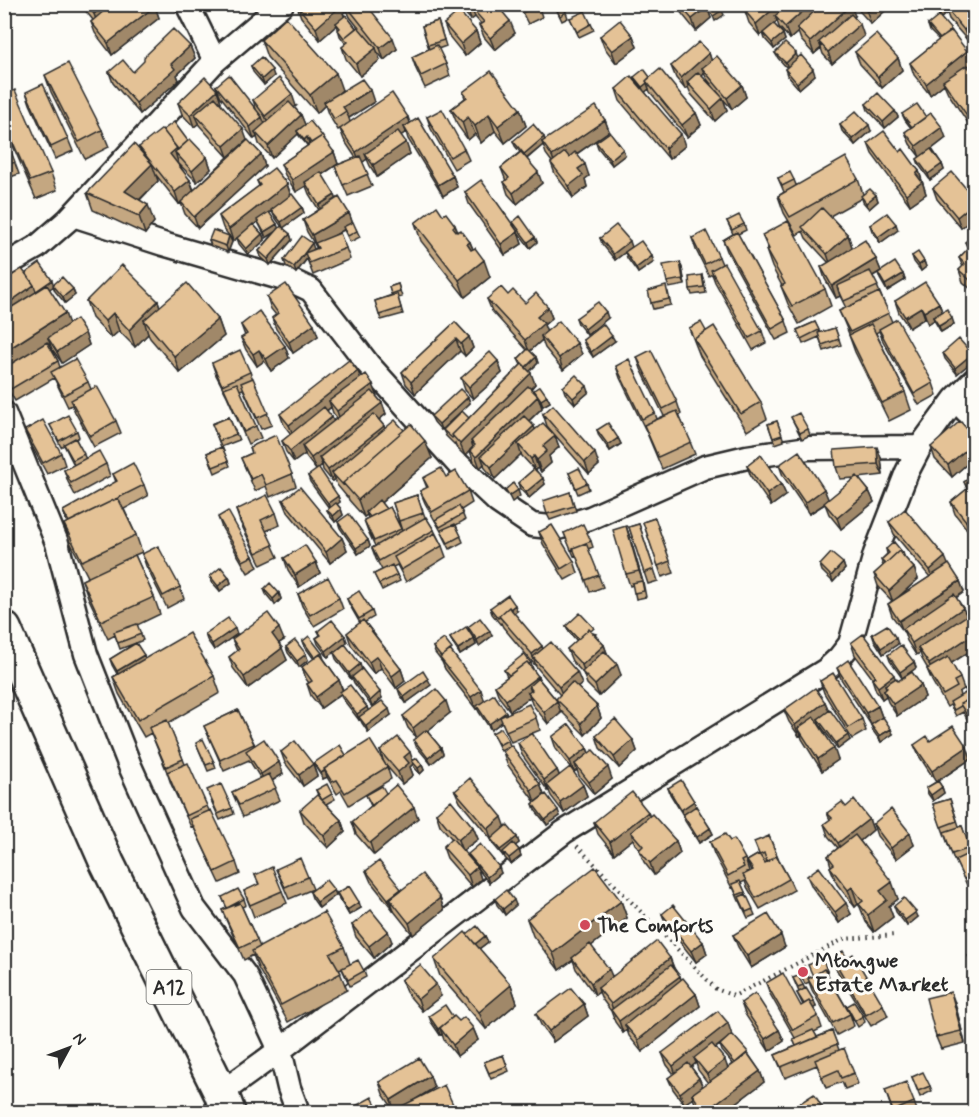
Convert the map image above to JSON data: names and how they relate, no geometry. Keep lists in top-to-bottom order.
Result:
{
  "streets": {
    "highway": ["A12"]
  },
  "places": ["The Comforts", "Mtongwe Estate Market"],
  "north": "top right"
}
